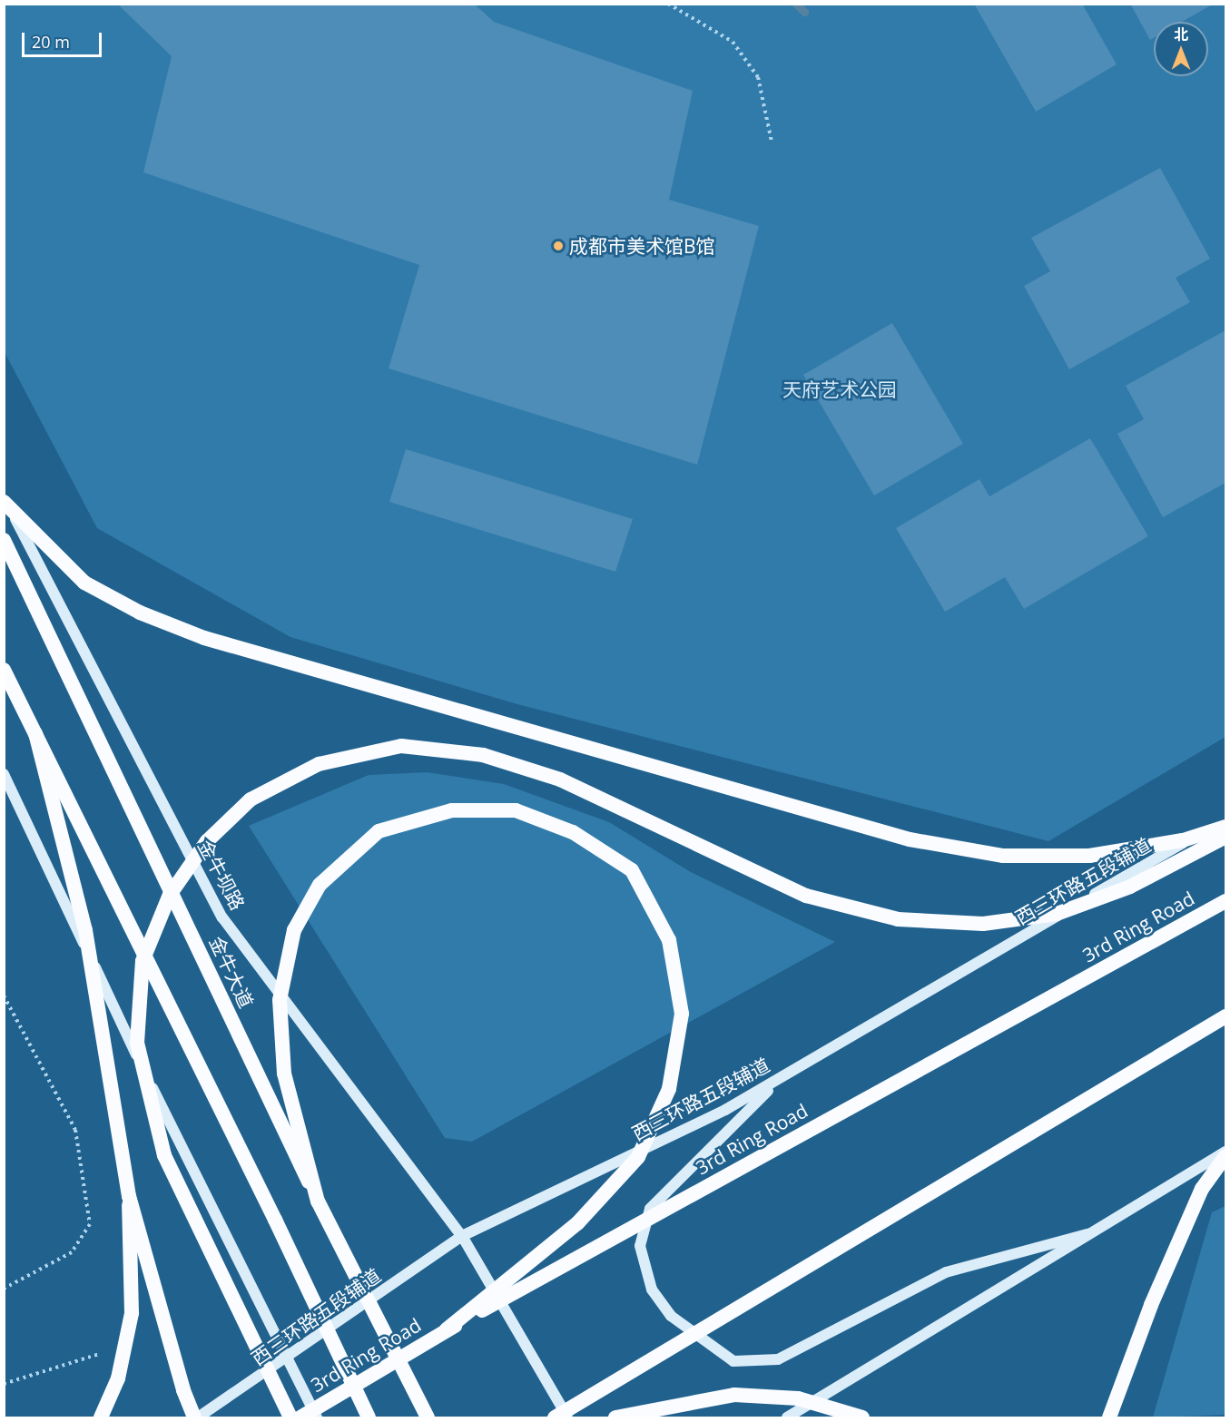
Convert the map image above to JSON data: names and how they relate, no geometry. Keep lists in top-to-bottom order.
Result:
{
  "streets": {
    "highway": ["3rd Ring Road", "金牛大道"],
    "main road": ["金牛坝路", "西三环路五段辅道"]
  },
  "crossings": [
    ["金牛坝路", "西三环路五段辅道"]
  ],
  "parks": ["天府艺术公园"],
  "places": ["成都市美术馆B馆"],
  "scale_bar": "20 m",
  "north": "top"
}
